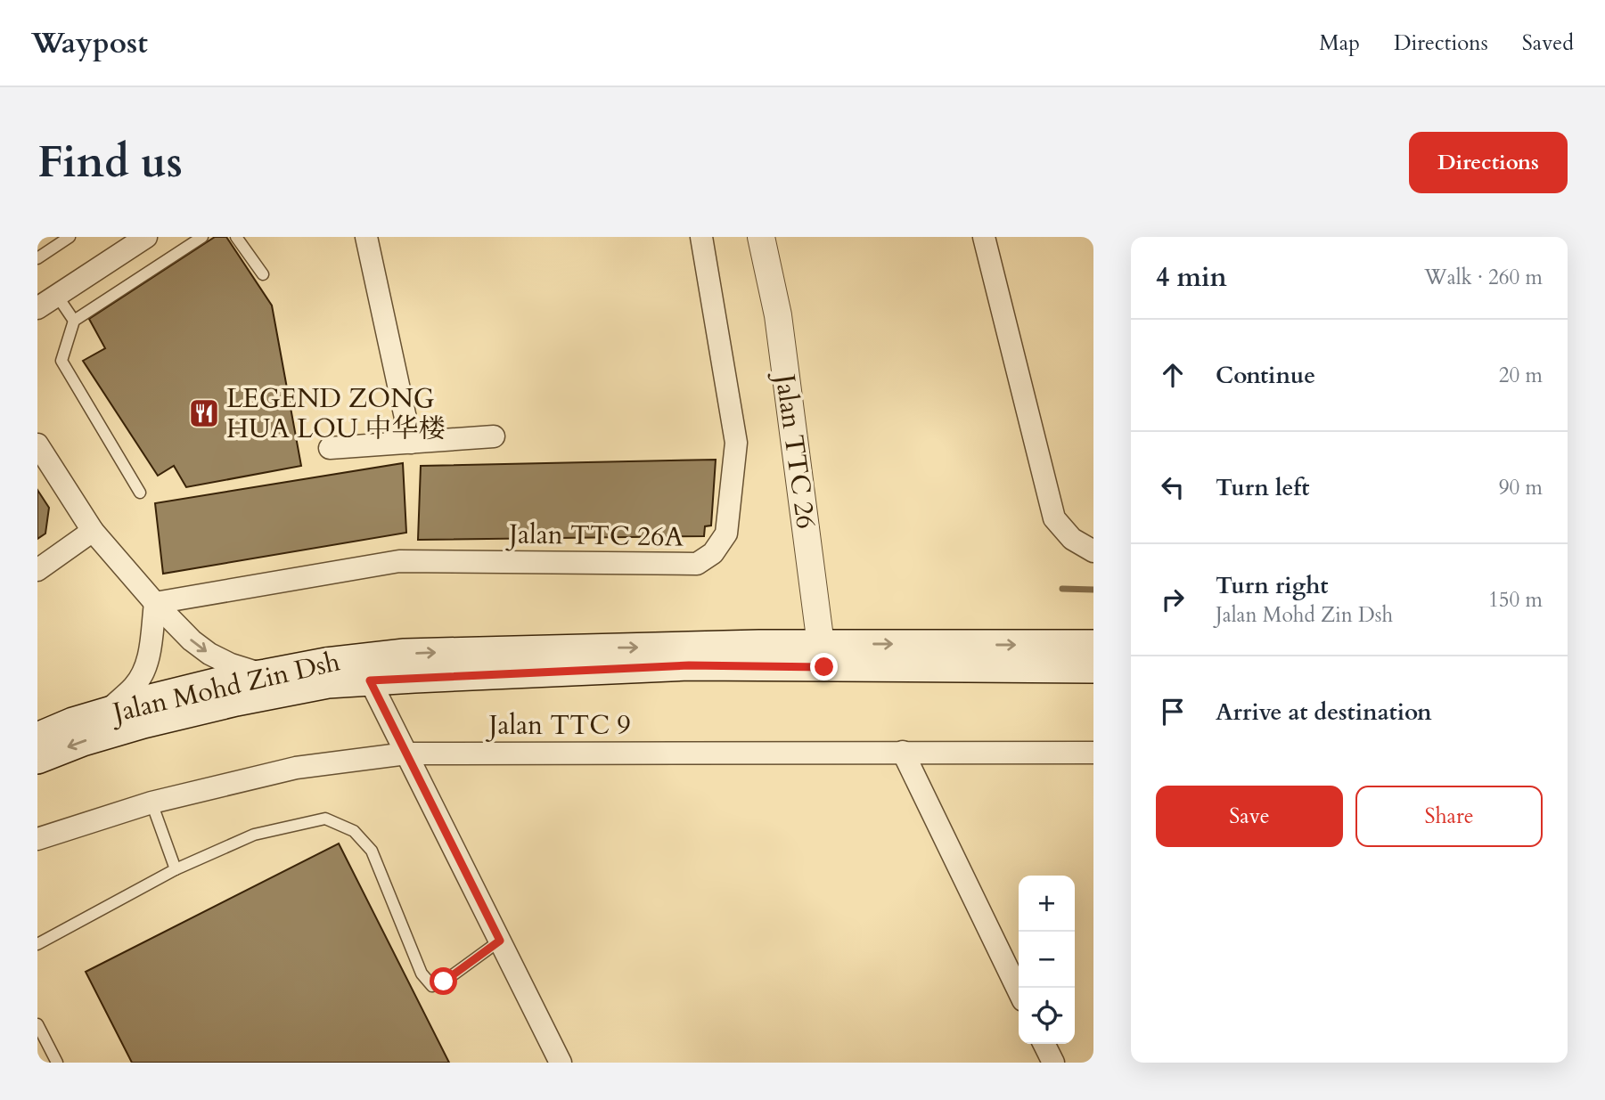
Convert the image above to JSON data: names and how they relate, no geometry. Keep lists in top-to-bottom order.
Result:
{
  "streets": {
    "main road": ["Jalan Mohd Zin Dsh"],
    "street": ["Jalan TTC 26", "Jalan TTC 26A", "Jalan TTC 9"]
  },
  "crossings": [
    ["Jalan TTC 26", "Jalan Mohd Zin Dsh"]
  ],
  "places": {
    "restaurant": ["LEGEND ZONG HUA LOU 中华楼"]
  },
  "page": {
    "header": "Waypost",
    "nav": ["Map", "Directions", "Saved"],
    "buttons": [
      "Directions",
      ["Save", "Share"]
    ],
    "title": "Find us",
    "heading": ["4 min", "Walk · 260 m"],
    "list": [
      ["Continue", "20 m"],
      ["Turn left", "90 m"],
      ["Turn right", "Jalan Mohd Zin Dsh", "150 m"],
      "Arrive at destination"
    ],
    "map_buttons": ["+", "−"]
  }
}
